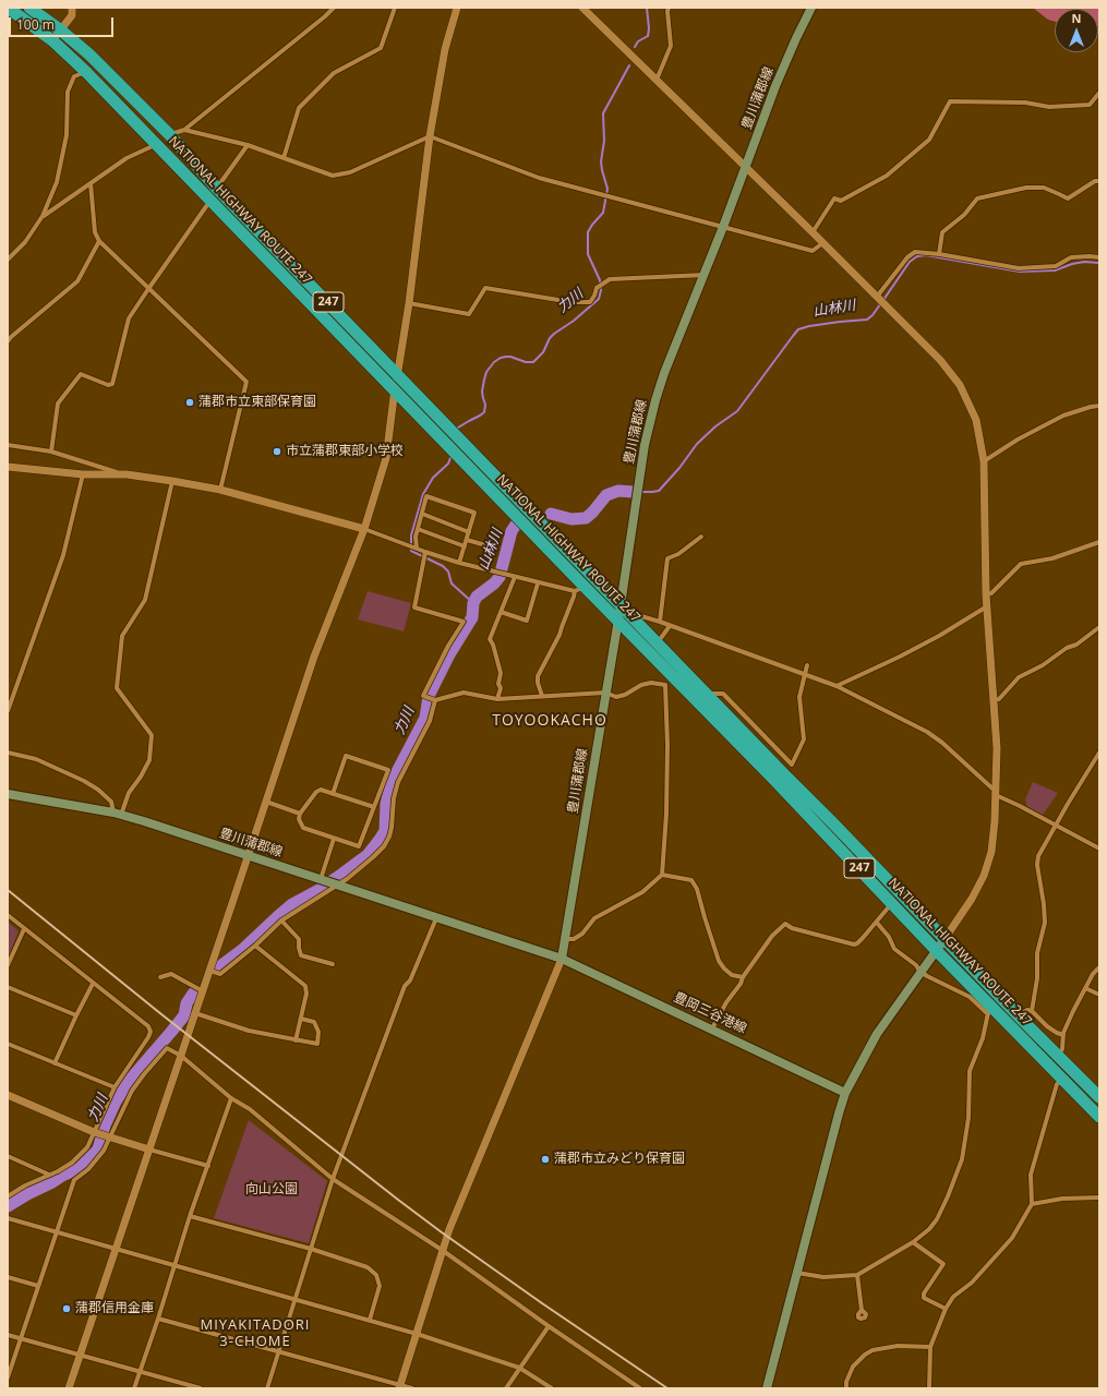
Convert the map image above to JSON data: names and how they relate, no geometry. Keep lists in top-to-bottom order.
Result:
{
  "streets": {
    "highway": ["NATIONAL HIGHWAY ROUTE 247", "247"],
    "main road": ["豊川蒲郡線", "豊岡三谷港線"]
  },
  "crossings": [
    ["豊川蒲郡線", "NATIONAL HIGHWAY ROUTE 247"],
    ["豊川蒲郡線", "豊岡三谷港線"]
  ],
  "districts": ["TOYOOKACHO", "MIYAKITADORI 3-CHOME"],
  "water": ["力川", "山林川"],
  "parks": ["向山公園"],
  "places": [
    "蒲郡市立東部保育園",
    "市立蒲郡東部小学校",
    "蒲郡市立みどり保育園",
    "蒲郡信用金庫"
  ],
  "scale_bar": "100 m",
  "north": "top"
}
